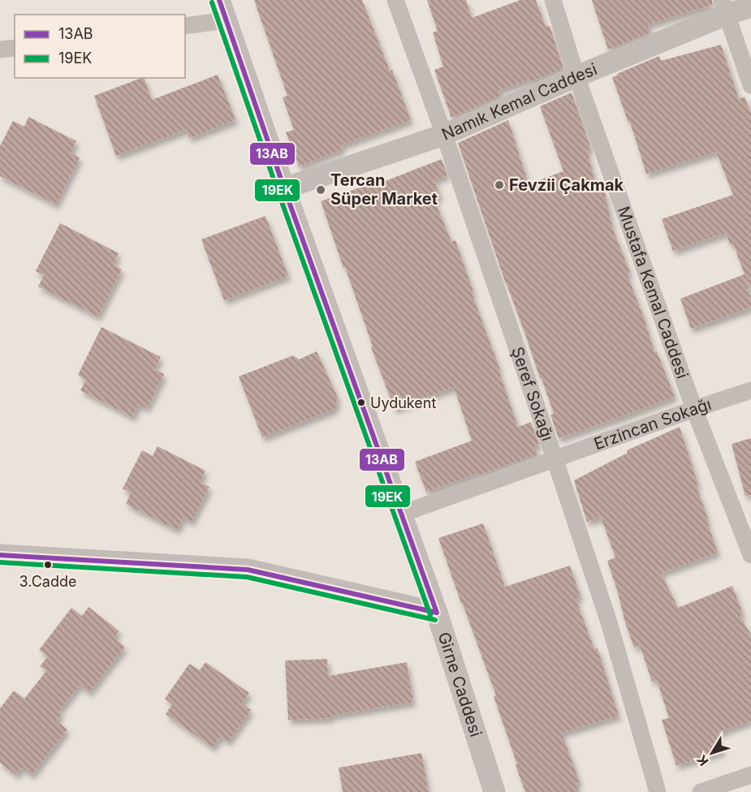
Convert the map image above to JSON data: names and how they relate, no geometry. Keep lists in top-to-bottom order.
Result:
{
  "streets": {
    "street": [
      "Namık Kemal Caddesi",
      "Mustafa Kemal Caddesi",
      "Şeref Sokağı",
      "Erzincan Sokağı",
      "Girne Caddesi"
    ]
  },
  "crossings": [
    ["Namık Kemal Caddesi", "Mustafa Kemal Caddesi"],
    ["Namık Kemal Caddesi", "Şeref Sokağı"],
    ["Namık Kemal Caddesi", "Girne Caddesi"],
    ["Mustafa Kemal Caddesi", "Erzincan Sokağı"],
    ["Şeref Sokağı", "Erzincan Sokağı"],
    ["Erzincan Sokağı", "Girne Caddesi"]
  ],
  "places": [
    "Fevzii Çakmak",
    "Tercan Süper Market",
    "Uydukent",
    "3.Cadde"
  ],
  "lines": ["transit line 13AB", "transit line 19EK"],
  "legend": ["13AB", "19EK"],
  "north": "bottom left"
}
